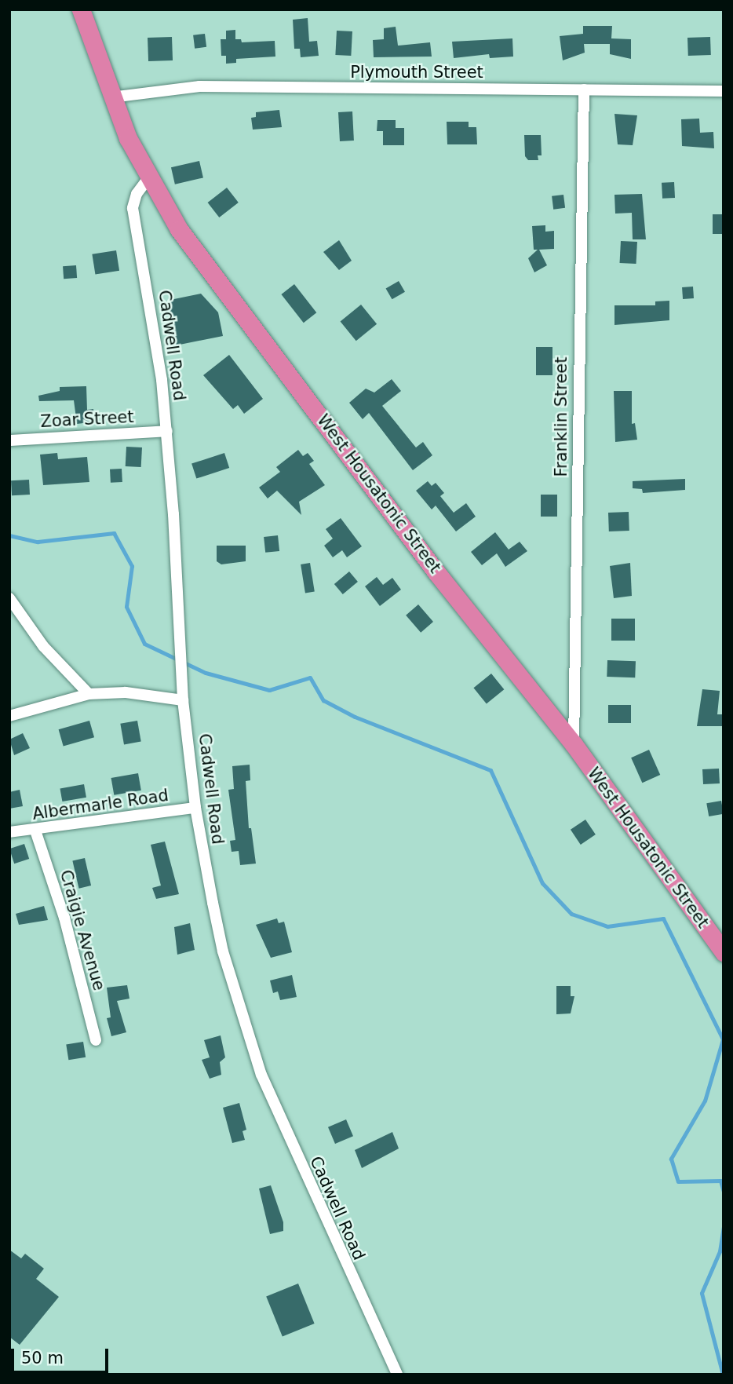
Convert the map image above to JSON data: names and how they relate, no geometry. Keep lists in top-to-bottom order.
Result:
{
  "streets": {
    "highway": ["West Housatonic Street"],
    "street": [
      "Plymouth Street",
      "Cadwell Road",
      "Franklin Street",
      "Zoar Street",
      "Albermarle Road",
      "Craigie Avenue"
    ]
  },
  "crossings": [
    ["Plymouth Street", "Franklin Street"],
    ["Plymouth Street", "West Housatonic Street"],
    ["Cadwell Road", "Zoar Street"],
    ["Cadwell Road", "West Housatonic Street"],
    ["Cadwell Road", "Albermarle Road"],
    ["Franklin Street", "West Housatonic Street"],
    ["Albermarle Road", "Craigie Avenue"]
  ],
  "scale_bar": "50 m"
}
